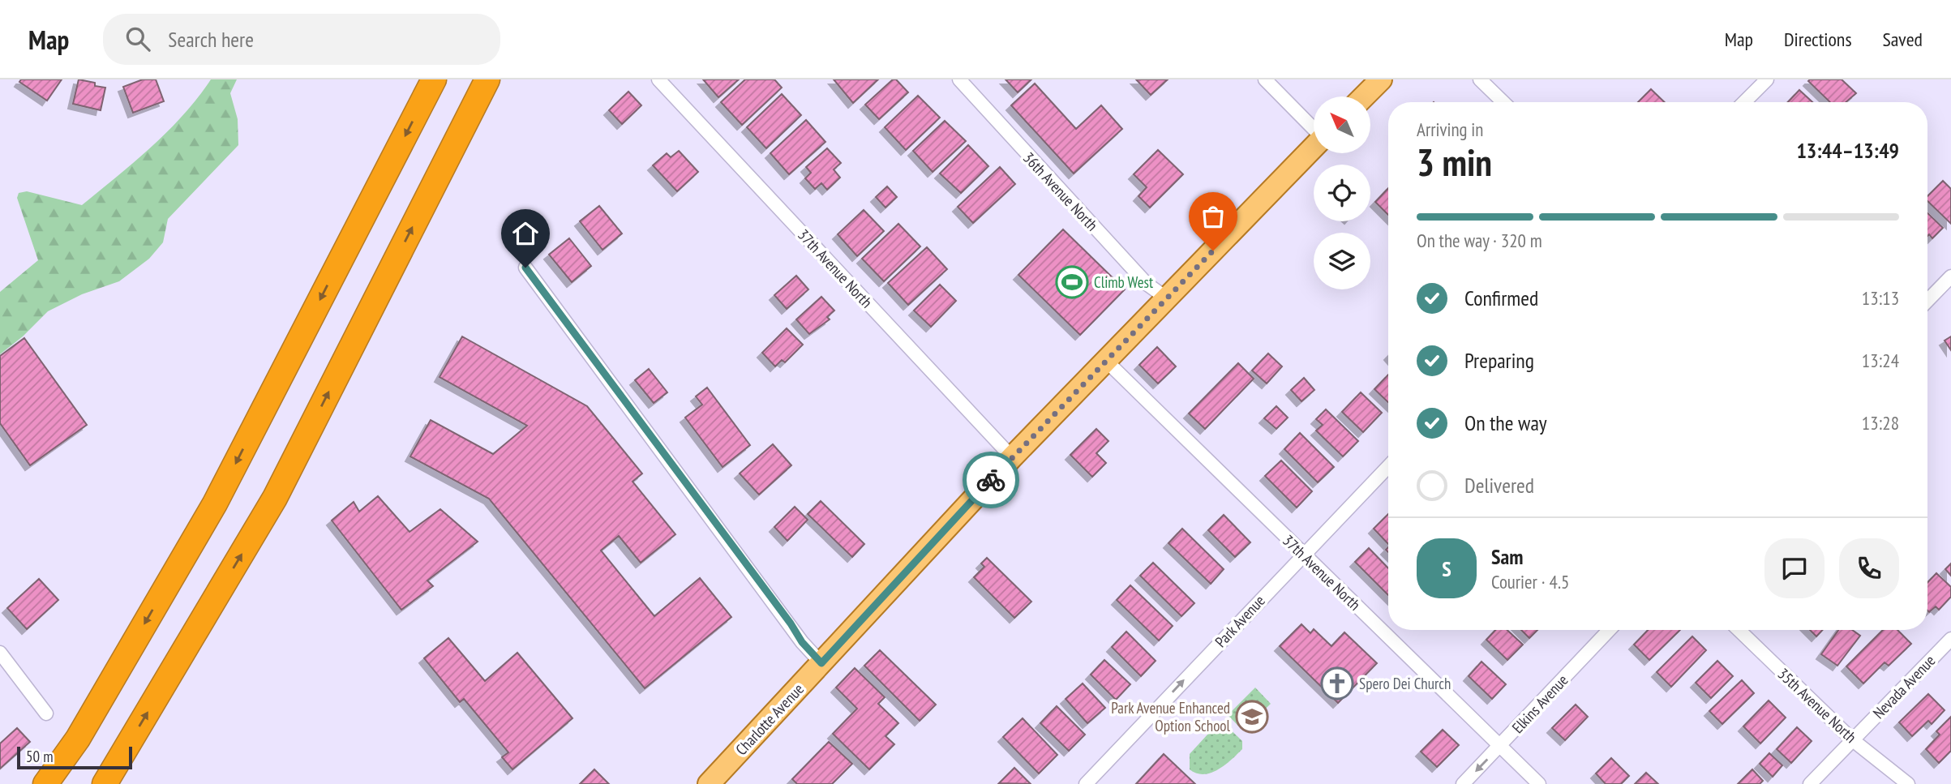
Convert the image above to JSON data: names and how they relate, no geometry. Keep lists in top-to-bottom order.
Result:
{
  "streets": {
    "main road": ["Charlotte Avenue"],
    "street": [
      "36th Avenue North",
      "37th Avenue North",
      "Park Avenue",
      "Nevada Avenue",
      "Elkins Avenue",
      "35th Avenue North"
    ]
  },
  "crossings": [
    ["36th Avenue North", "Charlotte Avenue"],
    ["37th Avenue North", "Park Avenue"],
    ["37th Avenue North", "Elkins Avenue"],
    ["37th Avenue North", "Charlotte Avenue"],
    ["Nevada Avenue", "35th Avenue North"]
  ],
  "one_way": ["Park Avenue"],
  "places": {
    "sports": ["Climb West"],
    "church": ["Spero Dei Church"],
    "school or university": ["Park Avenue Enhanced Option School"]
  },
  "scale_bar": "50 m",
  "north": "top left",
  "page": {
    "header": "Map",
    "search": "Search here",
    "nav": ["Map", "Directions", "Saved"],
    "heading": ["3 min", "Arriving in", "13:44–13:49"],
    "panel": ["Sam", "Courier · 4.5"],
    "bar": "On the way · 320 m",
    "list": [
      ["Confirmed", "13:13"],
      ["Preparing", "13:24"],
      ["On the way", "13:28"],
      "Delivered"
    ],
    "round": "S",
    "scale": "50 m"
  }
}
